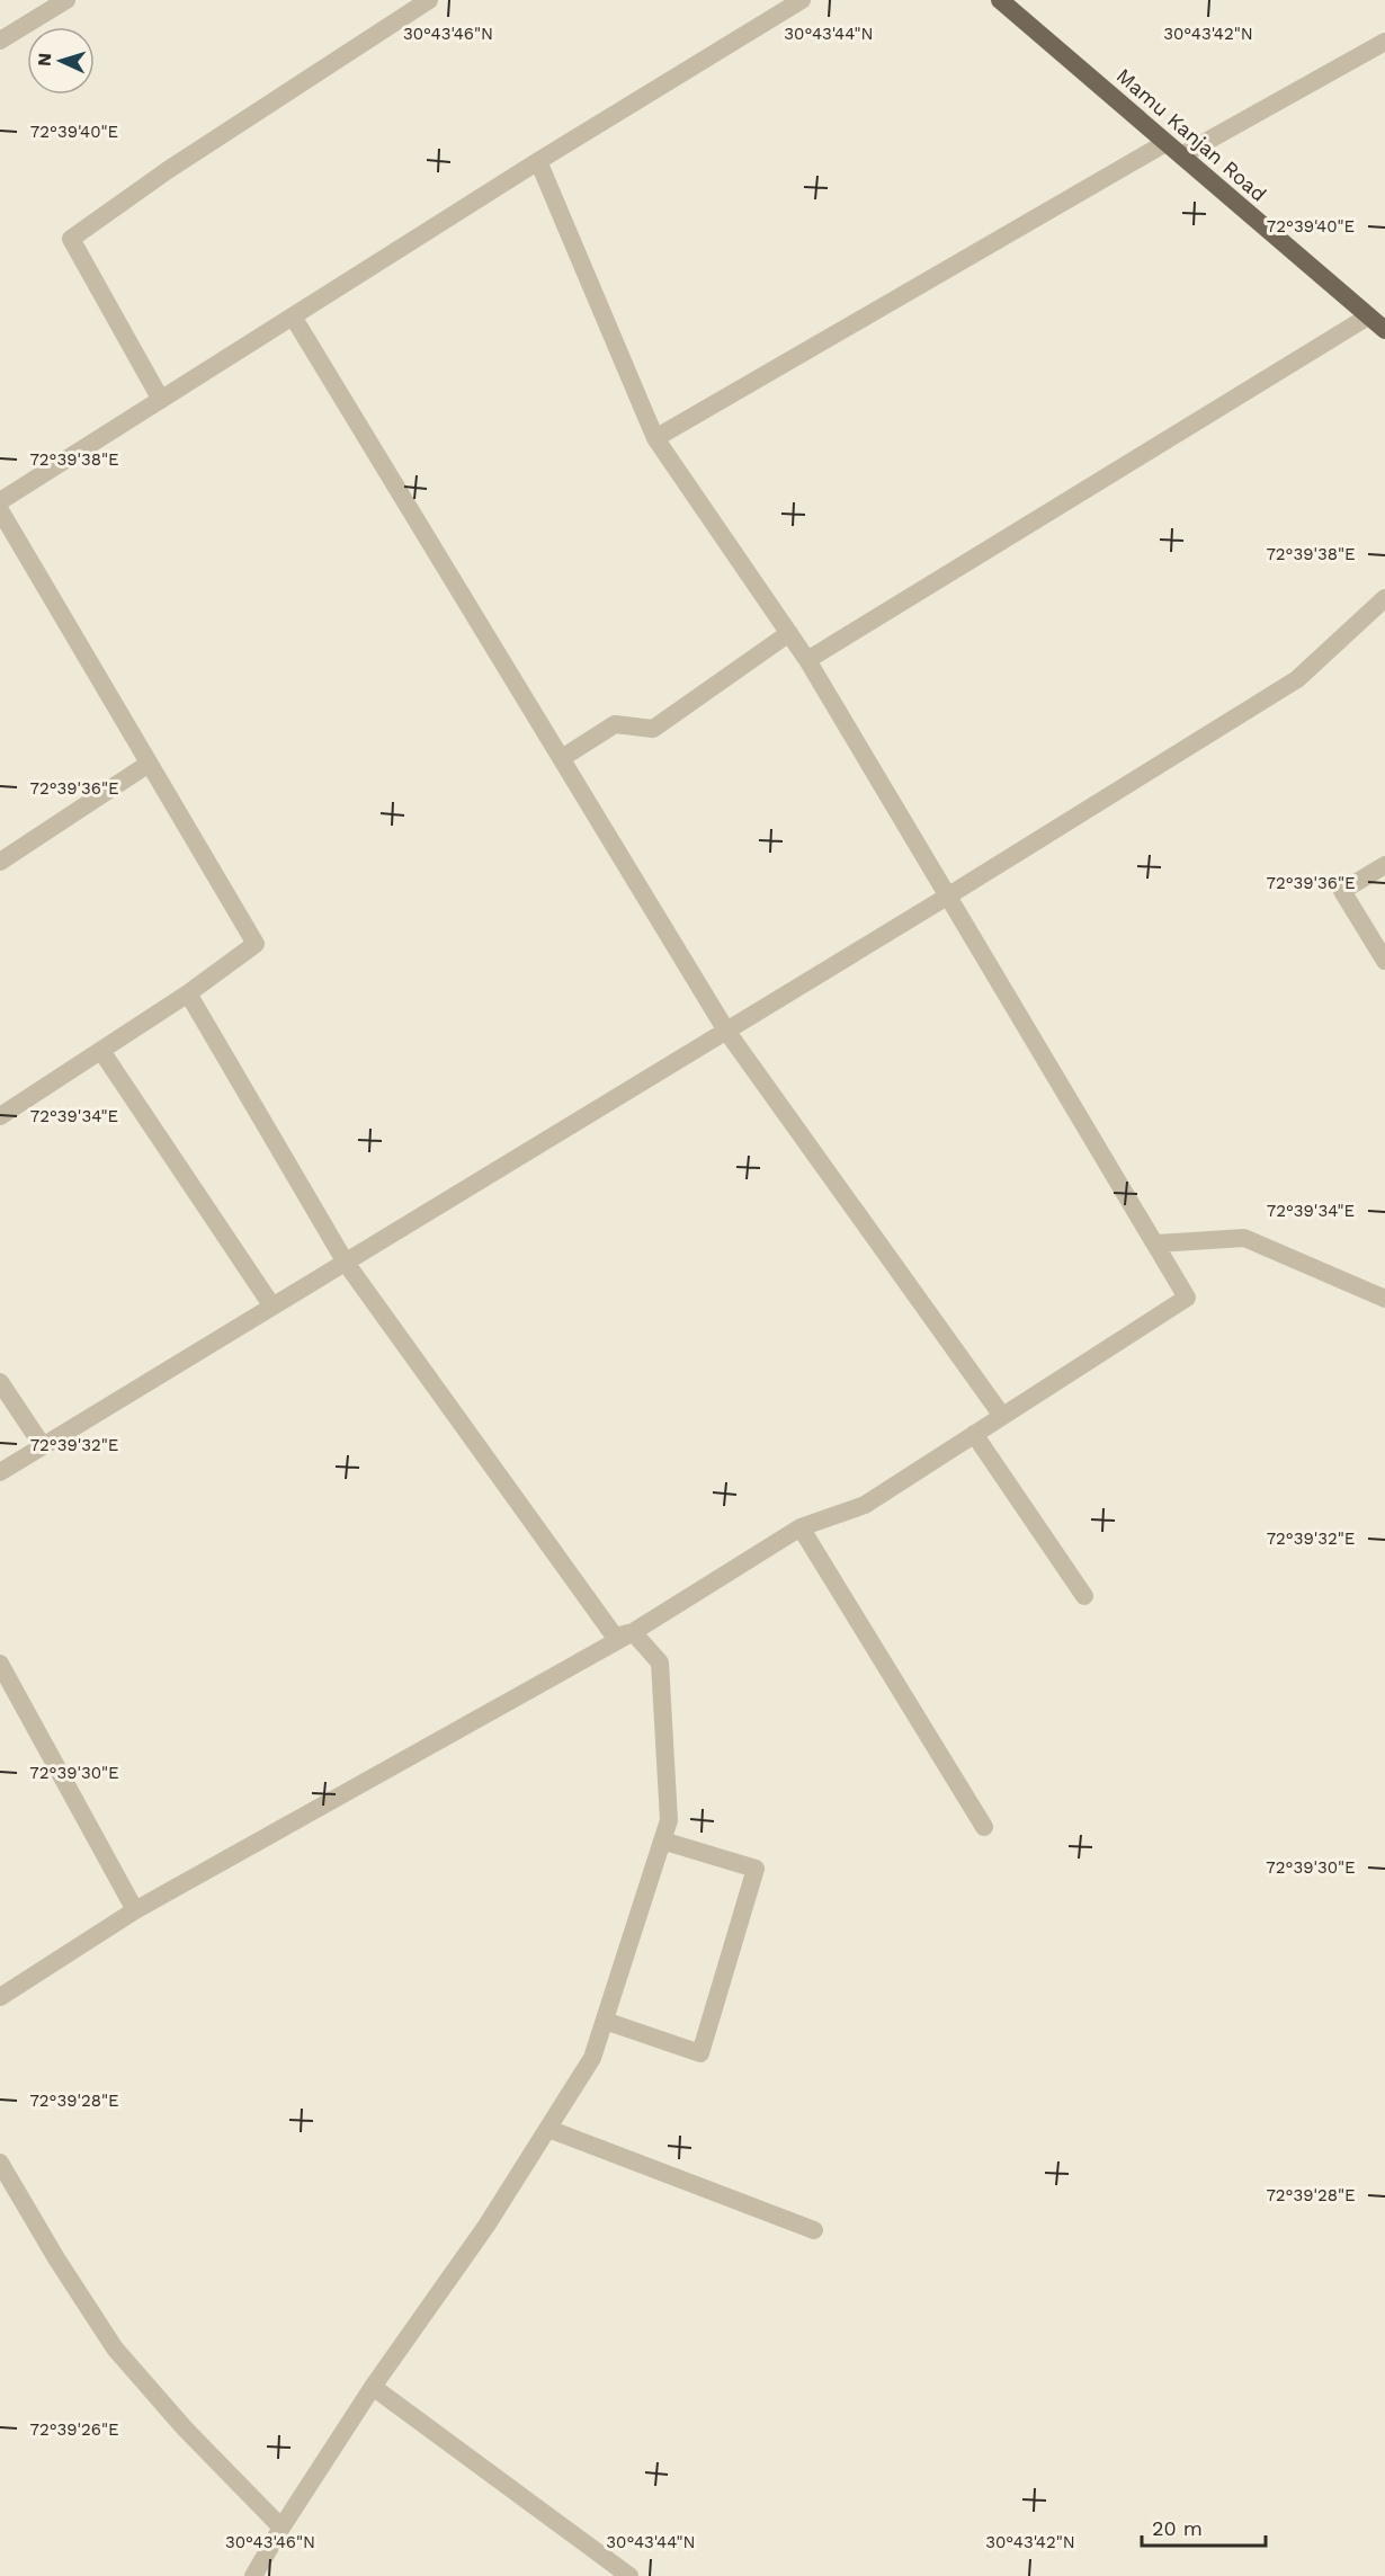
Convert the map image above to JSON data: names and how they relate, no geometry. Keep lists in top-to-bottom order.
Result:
{
  "streets": {
    "main road": ["Mamu Kanjan Road"]
  },
  "scale_bar": "20 m",
  "north": "left",
  "coordinates": [
    "30°43'46\"N",
    "30°43'44\"N",
    "30°43'42\"N",
    "72°39'40\"E",
    "72°39'38\"E",
    "72°39'36\"E",
    "72°39'34\"E",
    "72°39'32\"E",
    "72°39'30\"E",
    "72°39'28\"E",
    "72°39'26\"E"
  ]
}
